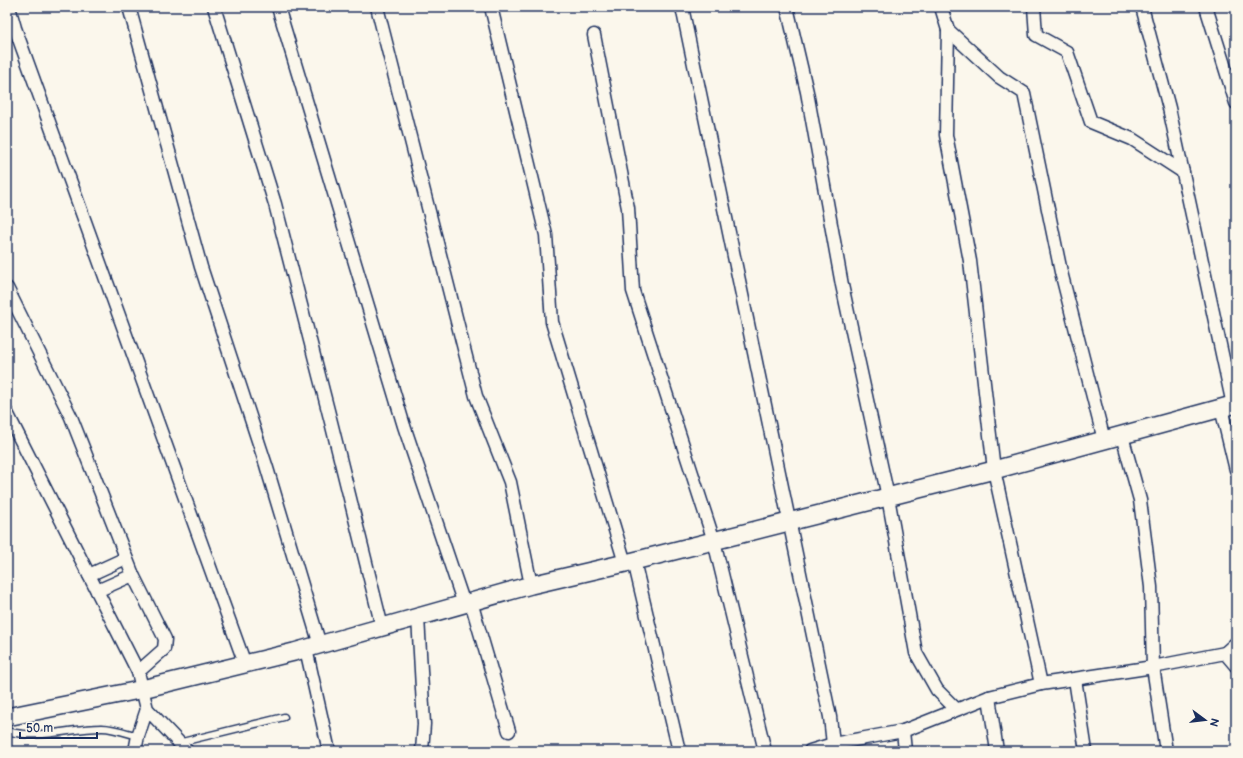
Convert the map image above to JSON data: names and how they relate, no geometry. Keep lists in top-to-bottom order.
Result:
{
  "scale_bar": "50 m",
  "north": "right"
}
